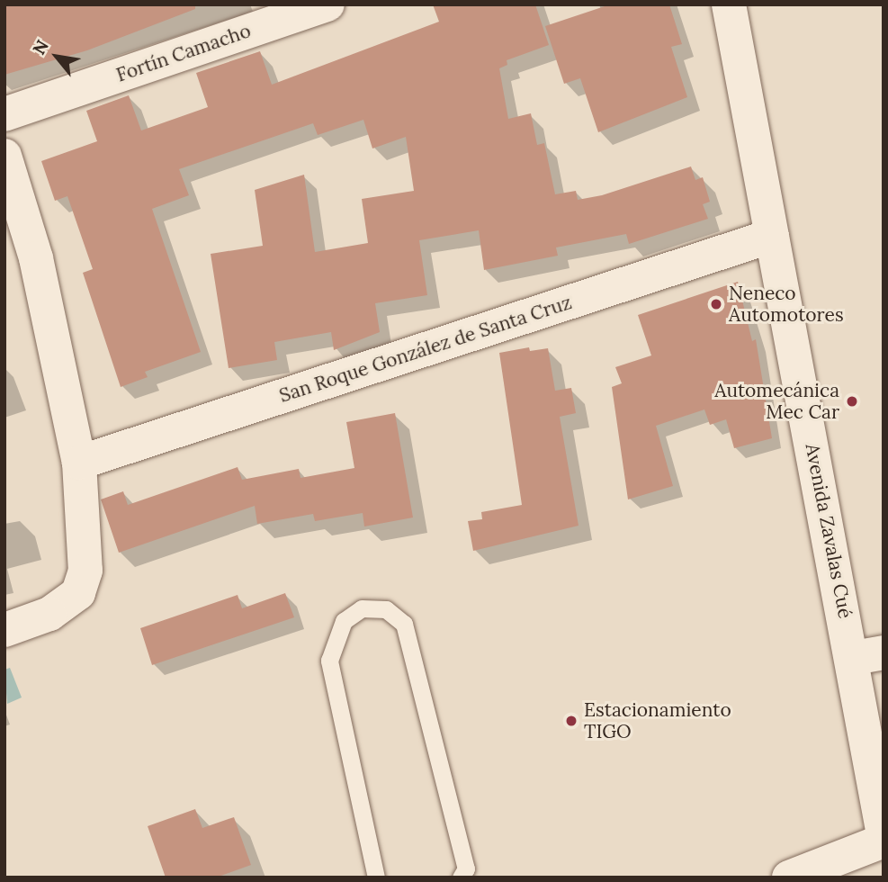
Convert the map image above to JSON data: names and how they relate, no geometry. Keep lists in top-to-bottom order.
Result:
{
  "streets": {
    "street": ["Fortín Camacho", "San Roque González de Santa Cruz", "Avenida Zavalas Cué"]
  },
  "crossings": [
    ["San Roque González de Santa Cruz", "Avenida Zavalas Cué"]
  ],
  "places": ["Neneco Automotores", "Automecánica Mec Car", "Estacionamiento TIGO"],
  "north": "top left"
}
